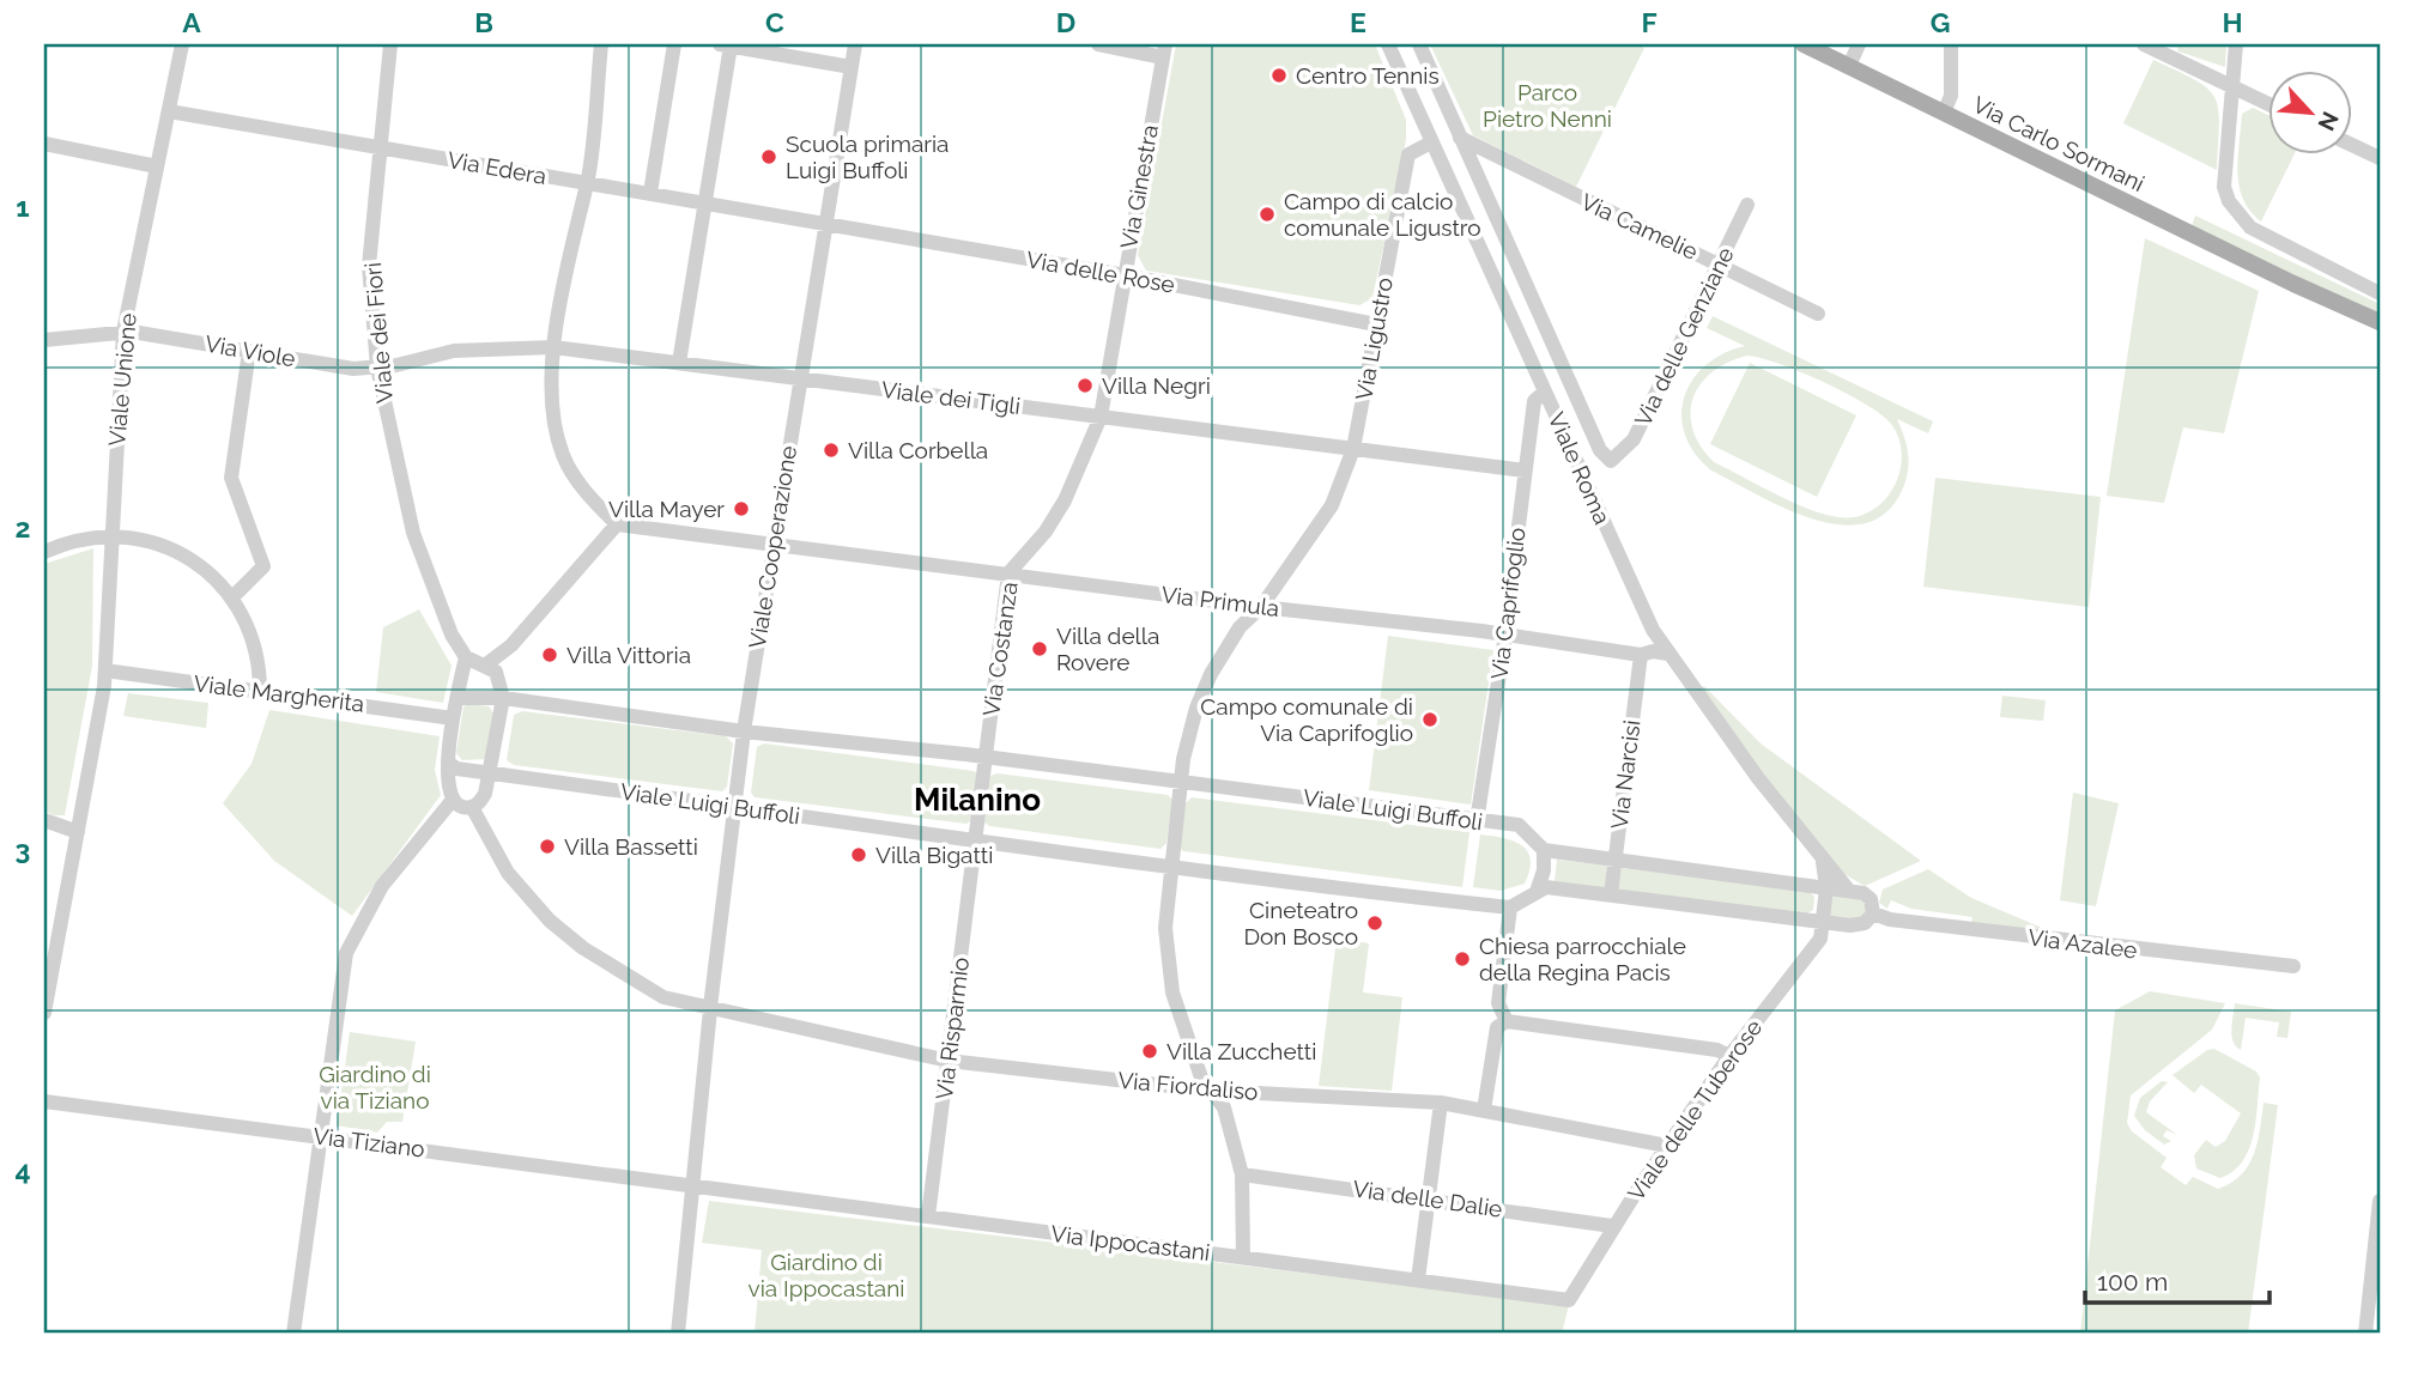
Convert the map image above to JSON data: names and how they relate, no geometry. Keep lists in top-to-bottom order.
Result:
{
  "streets": {
    "main road": ["Via Carlo Sormani"],
    "street": [
      "Via Edera",
      "Via Ginestra",
      "Via Camelie",
      "Via delle Rose",
      "Viale dei Fiori",
      "Via delle Genziane",
      "Via Ligustro",
      "Via Viole",
      "Viale Unione",
      "Viale dei Tigli",
      "Viale Roma",
      "Viale Cooperazione",
      "Via Primula",
      "Via Caprifoglio",
      "Via Costanza",
      "Viale Margherita",
      "Via Narcisi",
      "Viale Luigi Buffoli",
      "Via Azalee",
      "Via Risparmio",
      "Via Fiordaliso",
      "Viale delle Tuberose",
      "Via Tiziano",
      "Via delle Dalie",
      "Via Ippocastani"
    ]
  },
  "crossings": [
    ["Via Edera", "Via delle Rose"],
    ["Via Edera", "Viale dei Fiori"],
    ["Via Edera", "Viale Unione"],
    ["Via Edera", "Viale Cooperazione"],
    ["Via Ginestra", "Via delle Rose"],
    ["Via Ginestra", "Viale dei Tigli"],
    ["Via Ginestra", "Via Costanza"],
    ["Via Camelie", "Via delle Genziane"],
    ["Via Camelie", "Viale Roma"],
    ["Via delle Rose", "Via Ligustro"],
    ["Via delle Rose", "Viale Cooperazione"],
    ["Viale dei Fiori", "Via Viole"],
    ["Viale dei Fiori", "Viale dei Tigli"],
    ["Via delle Genziane", "Viale Roma"],
    ["Via Ligustro", "Viale dei Tigli"],
    ["Via Ligustro", "Viale Roma"],
    ["Via Ligustro", "Via Primula"],
    ["Via Ligustro", "Viale Luigi Buffoli"],
    ["Via Viole", "Viale Unione"],
    ["Via Viole", "Viale dei Tigli"],
    ["Viale Unione", "Viale Margherita"],
    ["Viale dei Tigli", "Viale Cooperazione"],
    ["Viale dei Tigli", "Via Caprifoglio"],
    ["Viale dei Tigli", "Via Costanza"],
    ["Viale Roma", "Via Primula"],
    ["Viale Roma", "Via Caprifoglio"],
    ["Viale Roma", "Via Azalee"],
    ["Viale Roma", "Viale delle Tuberose"],
    ["Viale Cooperazione", "Via Primula"],
    ["Viale Cooperazione", "Viale Luigi Buffoli"],
    ["Viale Cooperazione", "Via Fiordaliso"],
    ["Viale Cooperazione", "Via Tiziano"],
    ["Viale Cooperazione", "Via Ippocastani"],
    ["Via Primula", "Via Caprifoglio"],
    ["Via Primula", "Via Costanza"],
    ["Via Primula", "Via Narcisi"],
    ["Via Caprifoglio", "Viale Luigi Buffoli"],
    ["Via Costanza", "Viale Luigi Buffoli"],
    ["Viale Luigi Buffoli", "Via Risparmio"],
    ["Via Risparmio", "Via Fiordaliso"],
    ["Via Risparmio", "Via Ippocastani"],
    ["Via Fiordaliso", "Viale delle Tuberose"],
    ["Viale delle Tuberose", "Via delle Dalie"],
    ["Viale delle Tuberose", "Via Ippocastani"],
    ["Via Tiziano", "Via Ippocastani"]
  ],
  "districts": ["Milanino"],
  "parks": ["Parco Pietro Nenni", "Giardino di via Tiziano", "Giardino di via Ippocastani"],
  "places": [
    "Centro Tennis",
    "Scuola primaria Luigi Buffoli",
    "Campo di calcio comunale Ligustro",
    "Villa Negri",
    "Villa Corbella",
    "Villa Mayer",
    "Villa della Rovere",
    "Villa Vittoria",
    "Campo comunale di Via Caprifoglio",
    "Villa Bassetti",
    "Villa Bigatti",
    "Cineteatro Don Bosco",
    "Chiesa parrocchiale della Regina Pacis",
    "Villa Zucchetti"
  ],
  "scale_bar": "100 m",
  "north": "bottom right",
  "grid": {
    "columns": [
      "A",
      "B",
      "C",
      "D",
      "E",
      "F",
      "G",
      "H"
    ],
    "rows": [
      "1",
      "2",
      "3",
      "4"
    ]
  }
}
